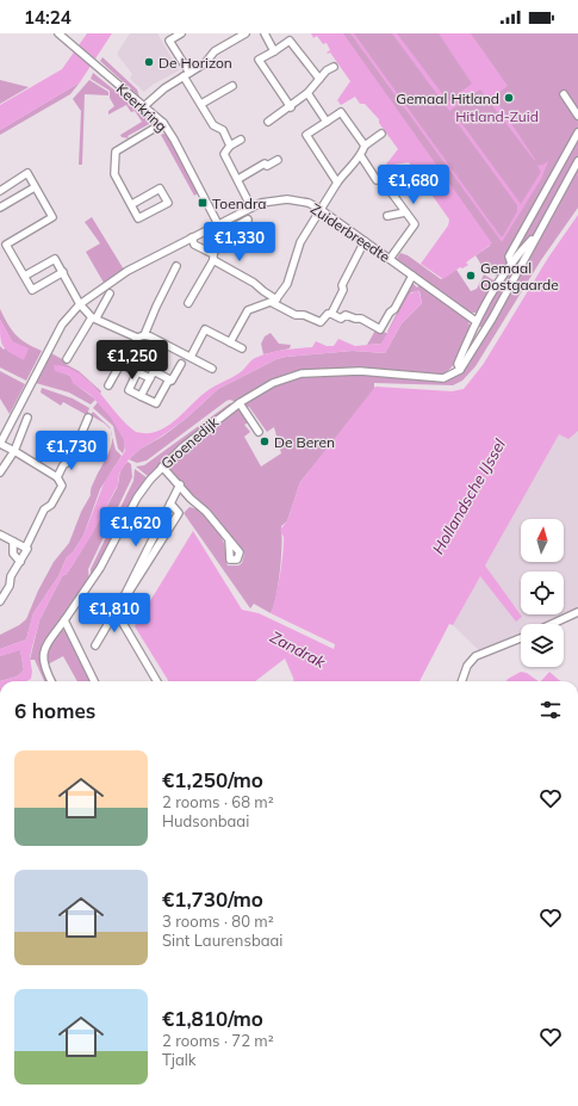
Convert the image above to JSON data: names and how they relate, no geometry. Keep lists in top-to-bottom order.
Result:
{
  "streets": {
    "street": ["Keerkring", "Zuiderbreedte", "Groenedijk"]
  },
  "crossings": [
    ["Keerkring", "Zuiderbreedte"]
  ],
  "water": ["Hollandsche IJssel", "Zandrak"],
  "parks": ["Hitland-Zuid"],
  "places": {
    "other": [
      "De Horizon",
      "Gemaal Hitland",
      "Gemaal Oostgaarde",
      "De Beren"
    ],
    "transit": ["Toendra"]
  },
  "north": "top",
  "page": {
    "status": "14:24",
    "price": [
      "€1,680",
      "€1,330",
      "€1,250",
      "€1,730",
      "€1,620",
      "€1,810"
    ],
    "heading": "6 homes",
    "list": [
      {
        "name": "€1,250/mo",
        "note": "2 rooms · 68 m² · Hudsonbaai"
      },
      {
        "name": "€1,730/mo",
        "note": "3 rooms · 80 m² · Sint Laurensbaai"
      },
      {
        "name": "€1,810/mo",
        "note": "2 rooms · 72 m² · Tjalk"
      }
    ]
  }
}
